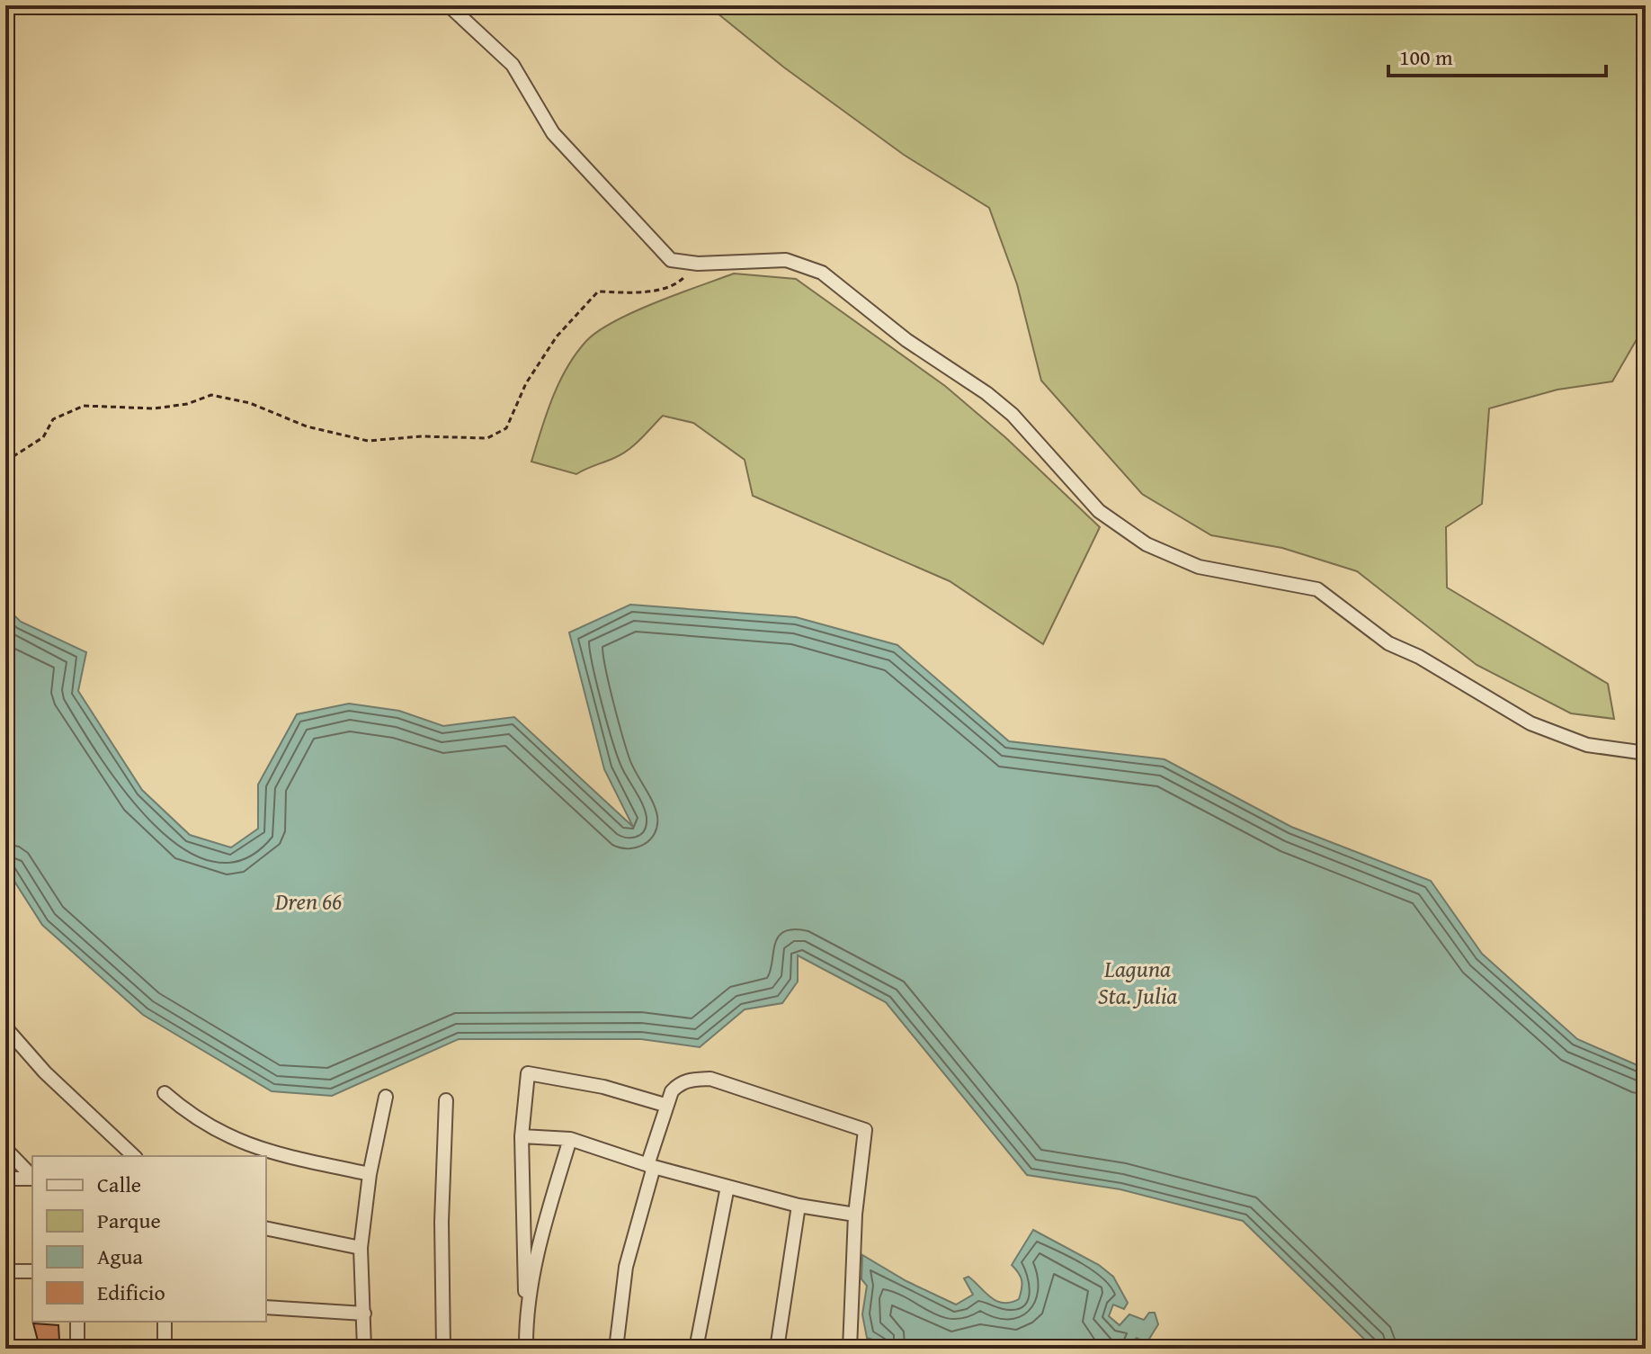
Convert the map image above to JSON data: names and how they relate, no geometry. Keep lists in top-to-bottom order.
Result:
{
  "water": ["Dren 66", "Laguna Sta. Julia"],
  "legend": [
    "Calle",
    "Parque",
    "Agua",
    "Edificio"
  ],
  "scale_bar": "100 m"
}
